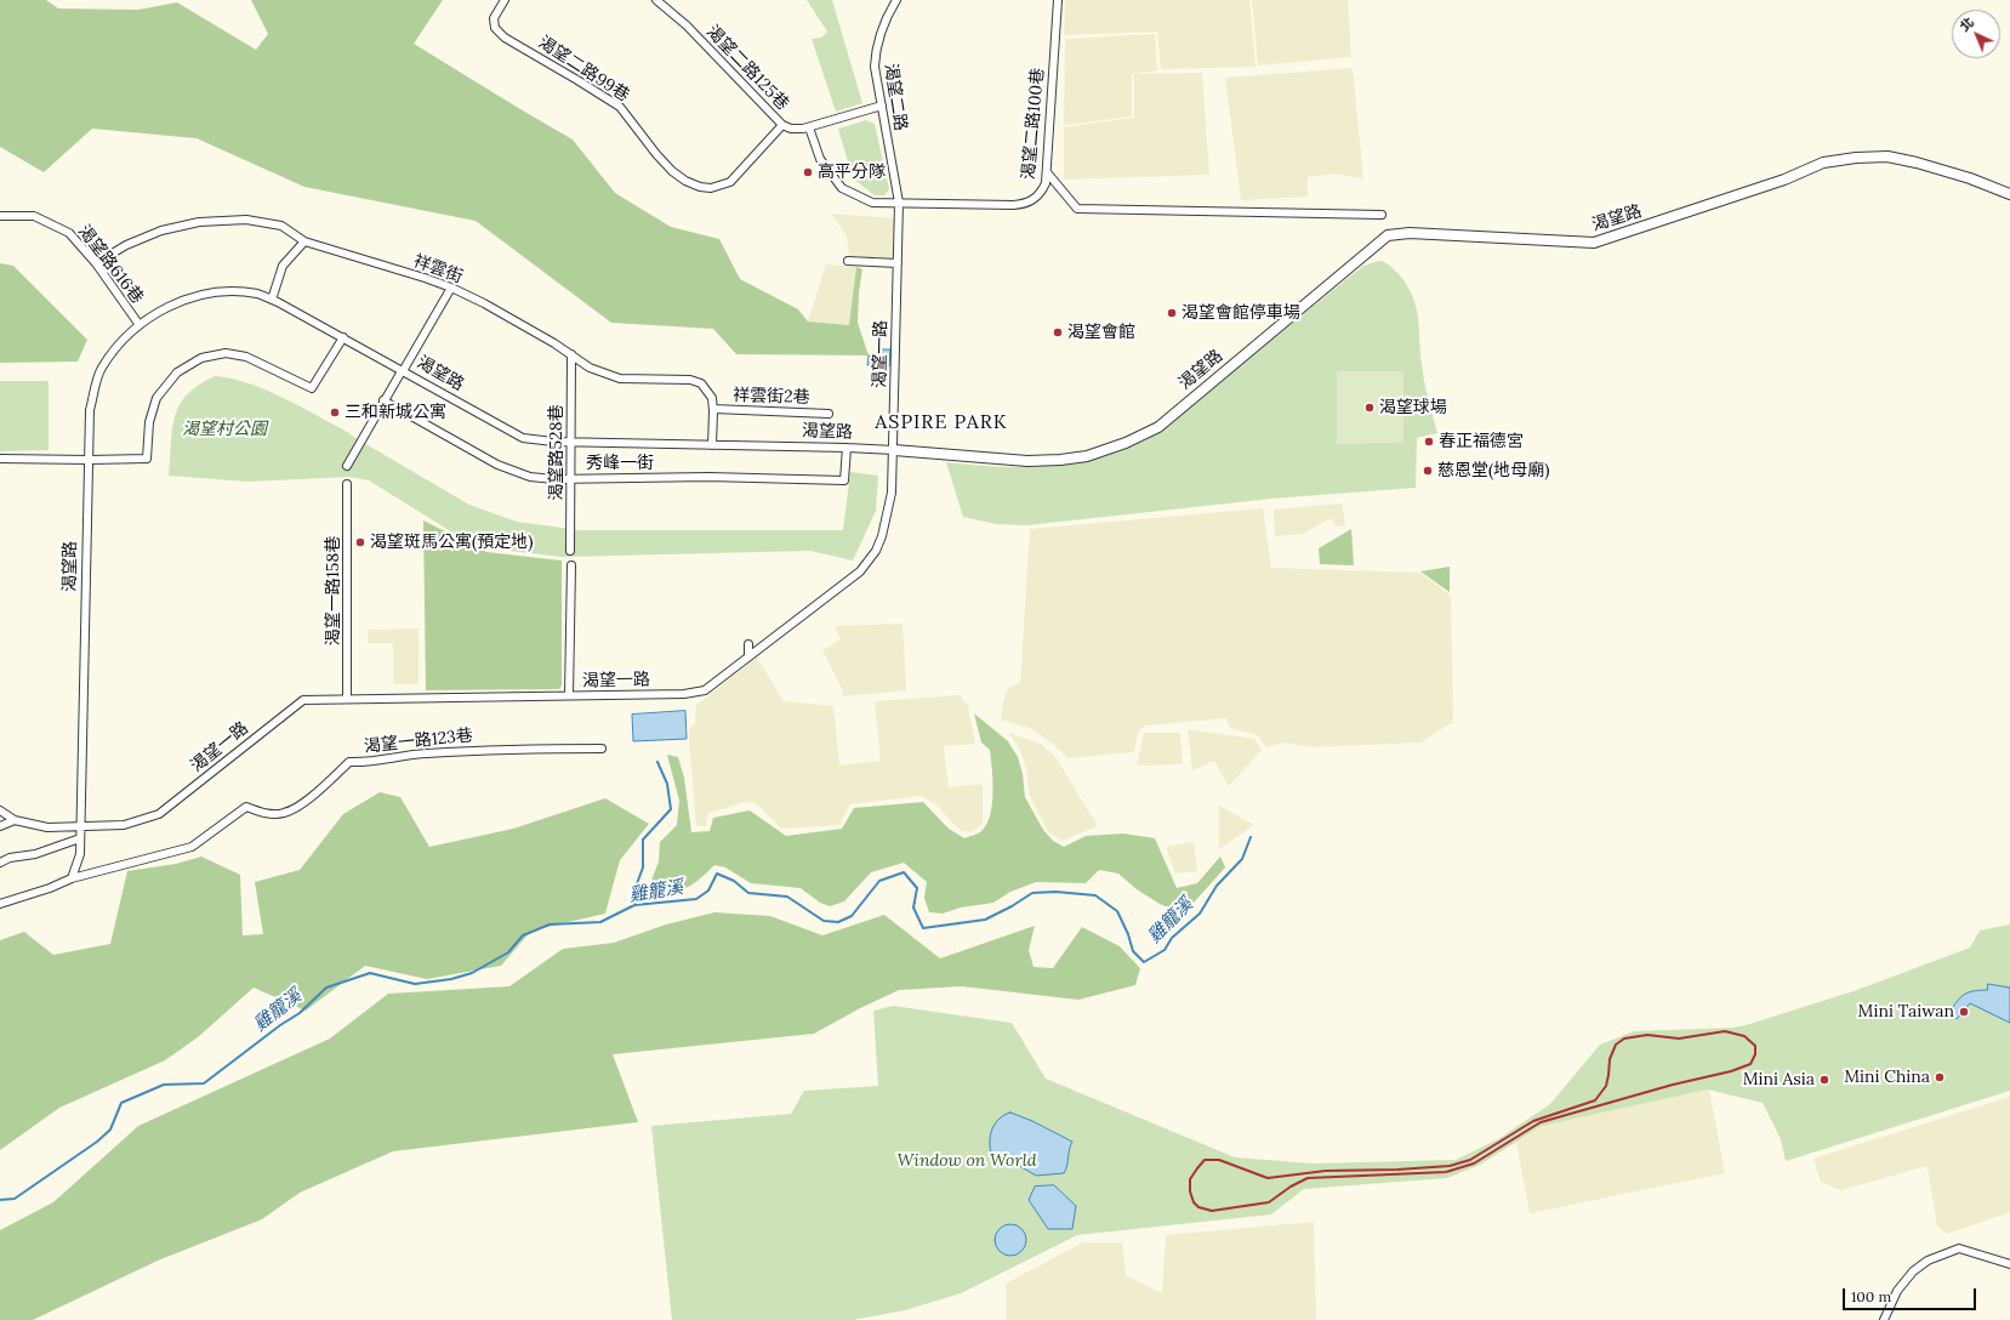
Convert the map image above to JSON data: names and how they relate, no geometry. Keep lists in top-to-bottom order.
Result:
{
  "streets": {
    "street": [
      "渴望二路125巷",
      "渴望二路99巷",
      "渴望二路",
      "渴望二路100巷",
      "渴望路",
      "渴望路616巷",
      "祥雲街",
      "渴望一路",
      "祥雲街2巷",
      "渴望路528巷",
      "秀峰一街",
      "渴望一路158巷",
      "渴望一路123巷"
    ]
  },
  "crossings": [
    ["渴望二路125巷", "渴望二路99巷"],
    ["渴望二路125巷", "渴望二路"],
    ["渴望二路125巷", "渴望二路100巷"],
    ["渴望二路", "渴望二路100巷"],
    ["渴望二路", "渴望一路"],
    ["渴望二路100巷", "渴望一路"],
    ["渴望路", "渴望路616巷"],
    ["渴望路", "祥雲街"],
    ["渴望路", "渴望一路"],
    ["渴望路", "渴望路528巷"],
    ["渴望路", "秀峰一街"],
    ["渴望路", "渴望一路123巷"],
    ["渴望路616巷", "祥雲街"],
    ["祥雲街", "祥雲街2巷"],
    ["祥雲街", "渴望路528巷"],
    ["渴望一路", "渴望一路158巷"],
    ["渴望路528巷", "秀峰一街"]
  ],
  "districts": ["ASPIRE PARK"],
  "water": ["雞籠溪"],
  "parks": ["渴望村公園", "Window on World"],
  "places": [
    "高平分隊",
    "渴望會館停車場",
    "渴望會館",
    "渴望球場",
    "三和新城公寓",
    "春正福德宮",
    "慈恩堂(地母廟)",
    "渴望斑馬公寓(預定地)",
    "Mini Taiwan",
    "Mini China",
    "Mini Asia"
  ],
  "scale_bar": "100 m",
  "north": "top left"
}
